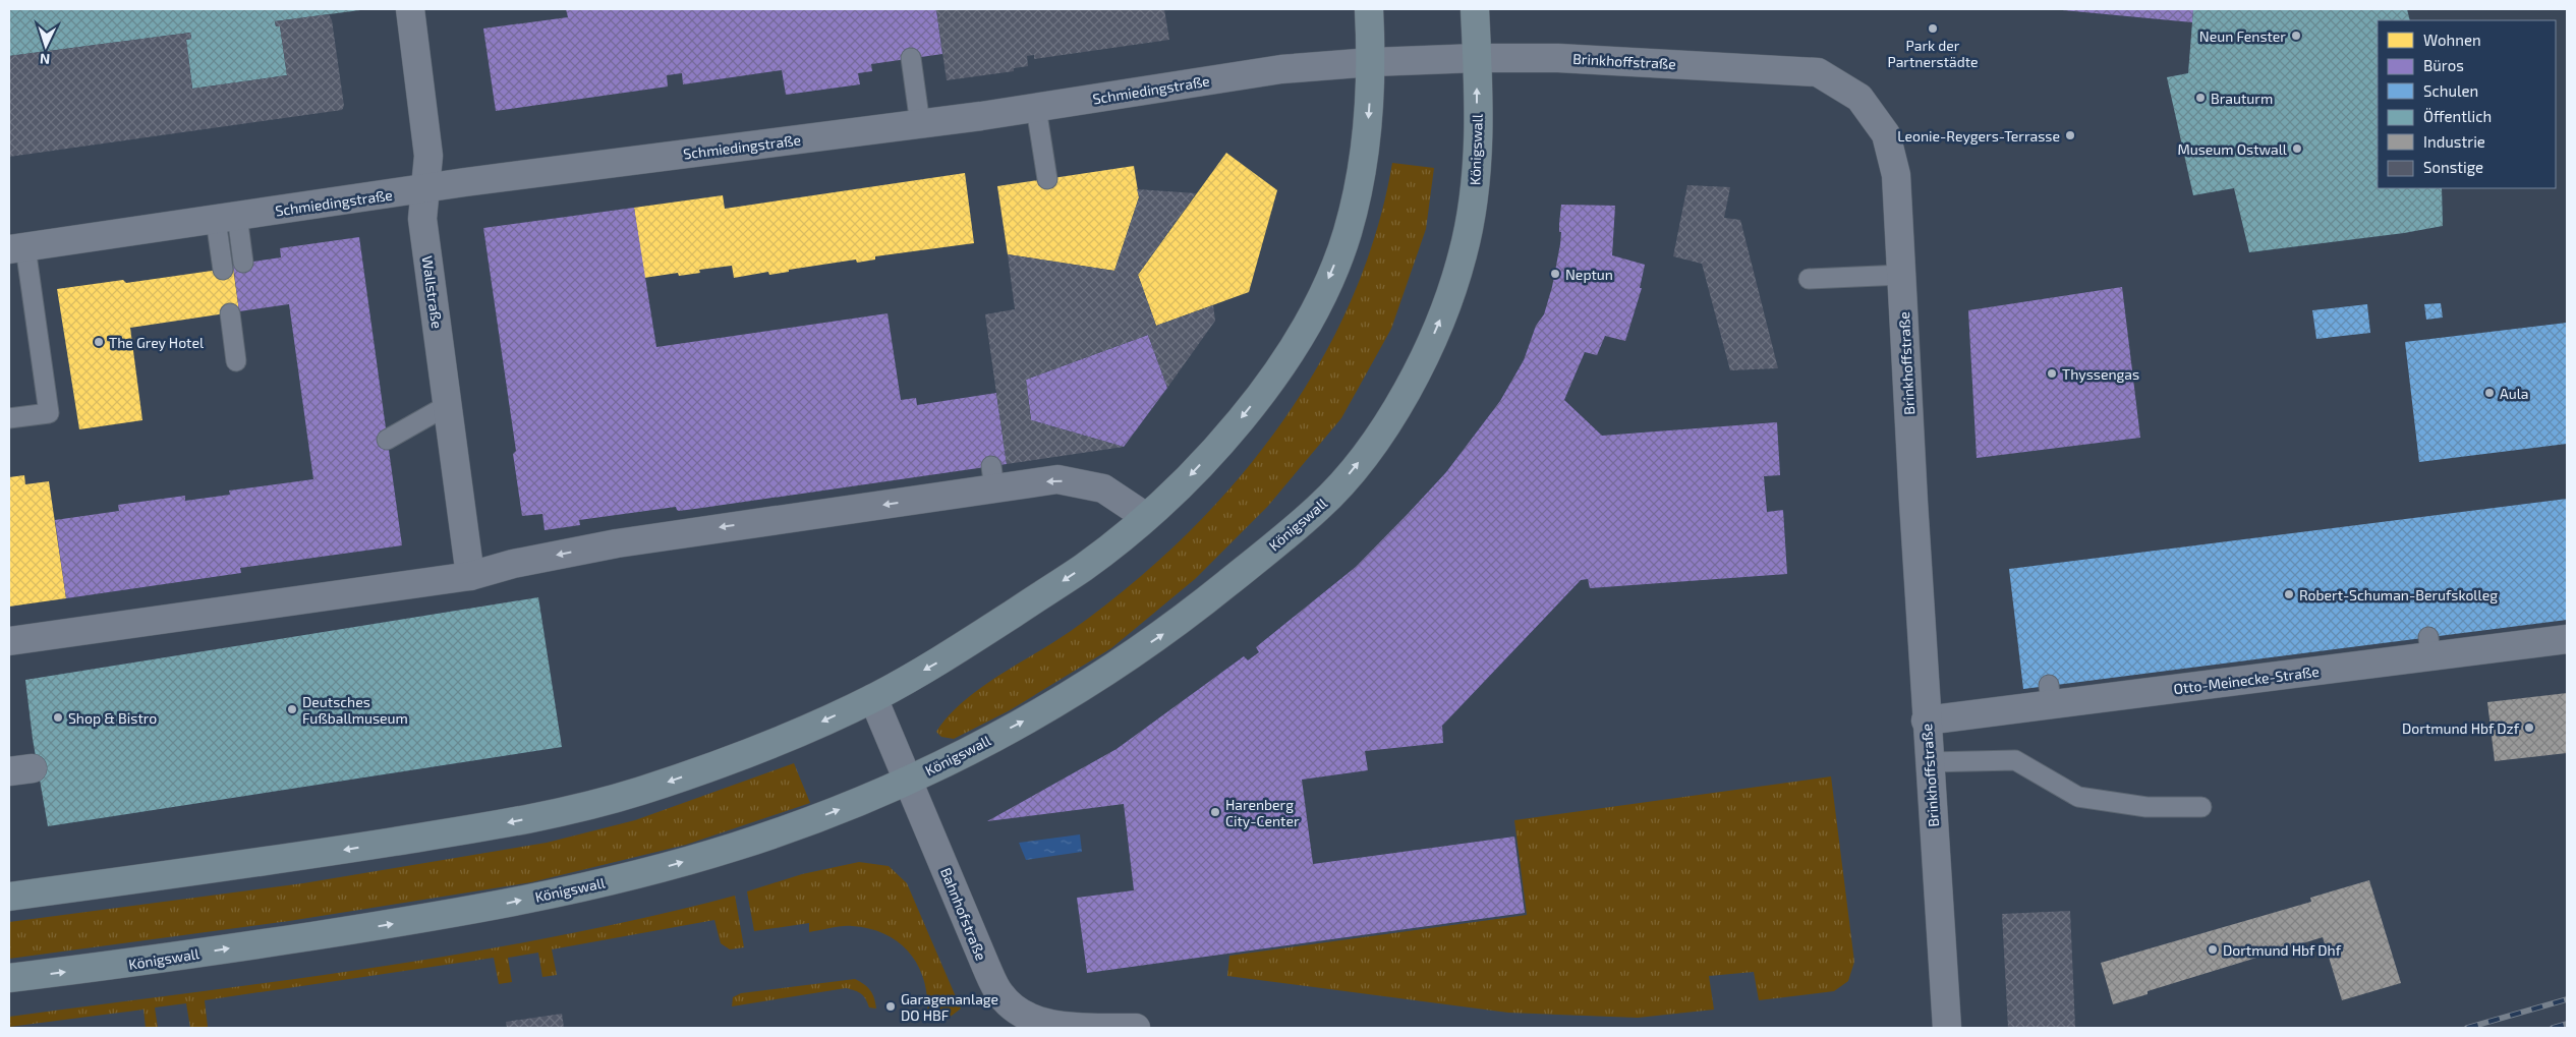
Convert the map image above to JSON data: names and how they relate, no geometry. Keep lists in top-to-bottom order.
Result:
{
  "streets": {
    "main road": ["Königswall"],
    "street": [
      "Brinkhoffstraße",
      "Schmiedingstraße",
      "Wallstraße",
      "Otto-Meinecke-Straße",
      "Bahnhofstraße"
    ]
  },
  "crossings": [
    ["Brinkhoffstraße", "Schmiedingstraße"],
    ["Brinkhoffstraße", "Königswall"],
    ["Brinkhoffstraße", "Otto-Meinecke-Straße"],
    ["Schmiedingstraße", "Königswall"],
    ["Schmiedingstraße", "Wallstraße"],
    ["Königswall", "Bahnhofstraße"]
  ],
  "places": [
    "Park der Partnerstädte",
    "Neun Fenster",
    "Brauturm",
    "Leonie-Reygers-Terrasse",
    "Museum Ostwall",
    "Neptun",
    "The Grey Hotel",
    "Thyssengas",
    "Aula",
    "Robert-Schuman-Berufskolleg",
    "Deutsches Fußballmuseum",
    "Shop & Bistro",
    "Dortmund Hbf Dzf",
    "Harenberg City-Center",
    "Dortmund Hbf Dhf",
    "Garagenanlage DO HBF"
  ],
  "legend": [
    "Wohnen",
    "Büros",
    "Schulen",
    "Öffentlich",
    "Industrie",
    "Sonstige"
  ],
  "north": "bottom"
}
